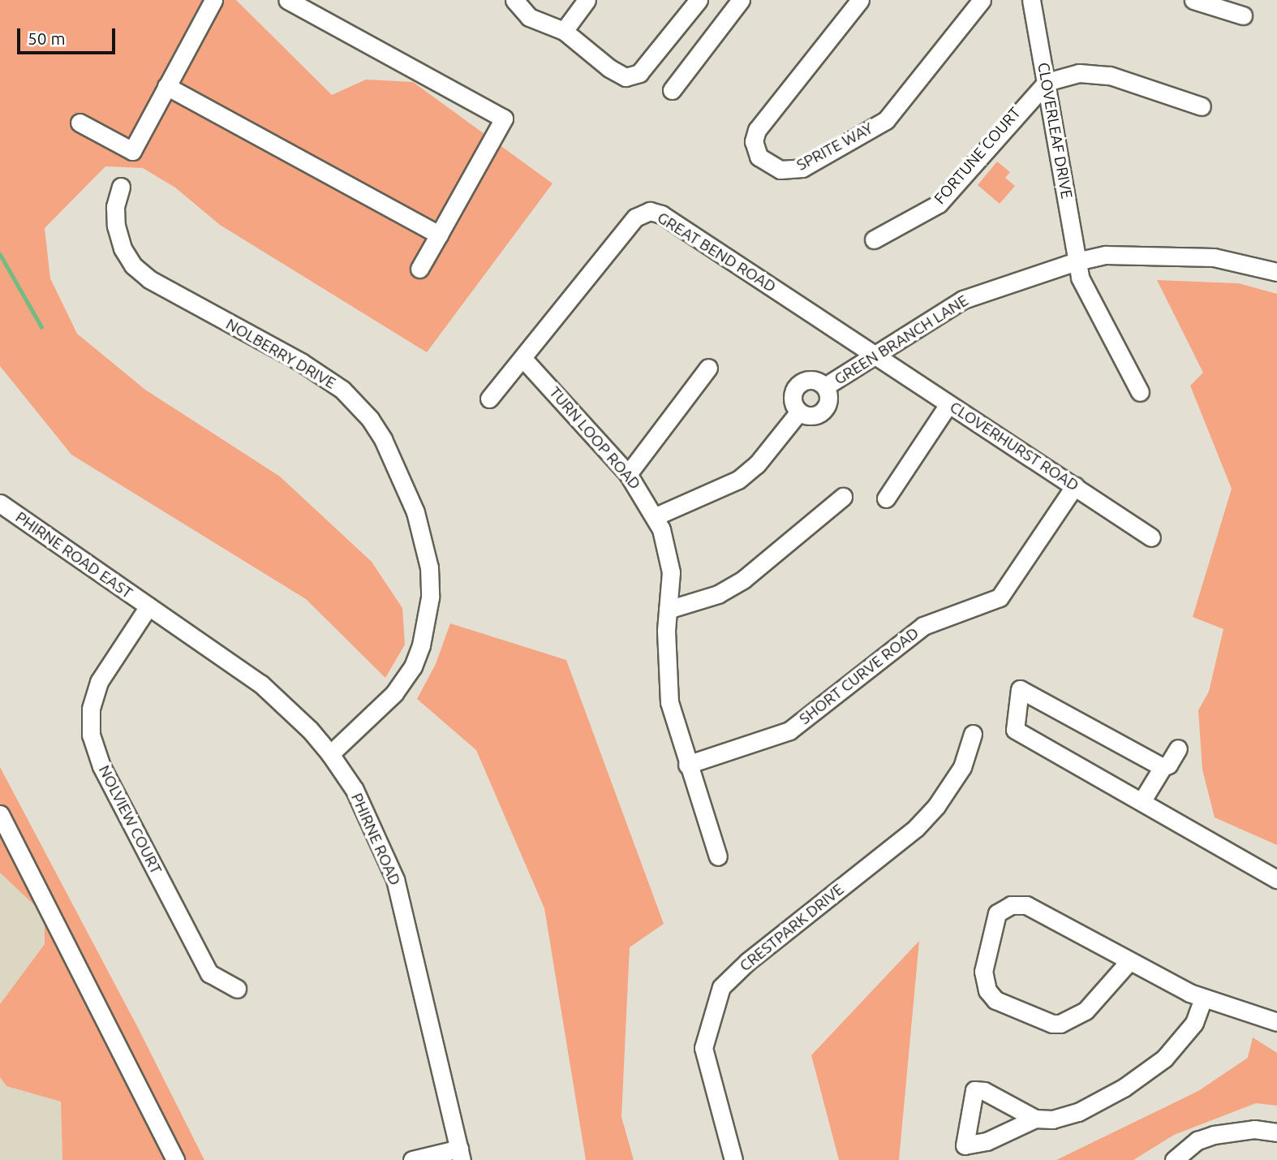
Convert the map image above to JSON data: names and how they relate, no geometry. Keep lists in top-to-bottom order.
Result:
{
  "streets": {
    "street": [
      "CLOVERLEAF DRIVE",
      "SPRITE WAY",
      "FORTUNE COURT",
      "GREAT BEND ROAD",
      "GREEN BRANCH LANE",
      "NOLBERRY DRIVE",
      "TURN LOOP ROAD",
      "CLOVERHURST ROAD",
      "PHIRNE ROAD EAST",
      "SHORT CURVE ROAD",
      "NOLVIEW COURT",
      "PHIRNE ROAD",
      "CRESTPARK DRIVE"
    ]
  },
  "crossings": [
    ["CLOVERLEAF DRIVE", "FORTUNE COURT"],
    ["CLOVERLEAF DRIVE", "GREEN BRANCH LANE"],
    ["GREAT BEND ROAD", "GREEN BRANCH LANE"],
    ["GREAT BEND ROAD", "TURN LOOP ROAD"],
    ["GREAT BEND ROAD", "CLOVERHURST ROAD"],
    ["GREEN BRANCH LANE", "CLOVERHURST ROAD"],
    ["NOLBERRY DRIVE", "PHIRNE ROAD"],
    ["TURN LOOP ROAD", "SHORT CURVE ROAD"],
    ["CLOVERHURST ROAD", "SHORT CURVE ROAD"],
    ["PHIRNE ROAD EAST", "NOLVIEW COURT"],
    ["PHIRNE ROAD EAST", "PHIRNE ROAD"],
    ["NOLVIEW COURT", "PHIRNE ROAD"]
  ],
  "scale_bar": "50 m"
}
